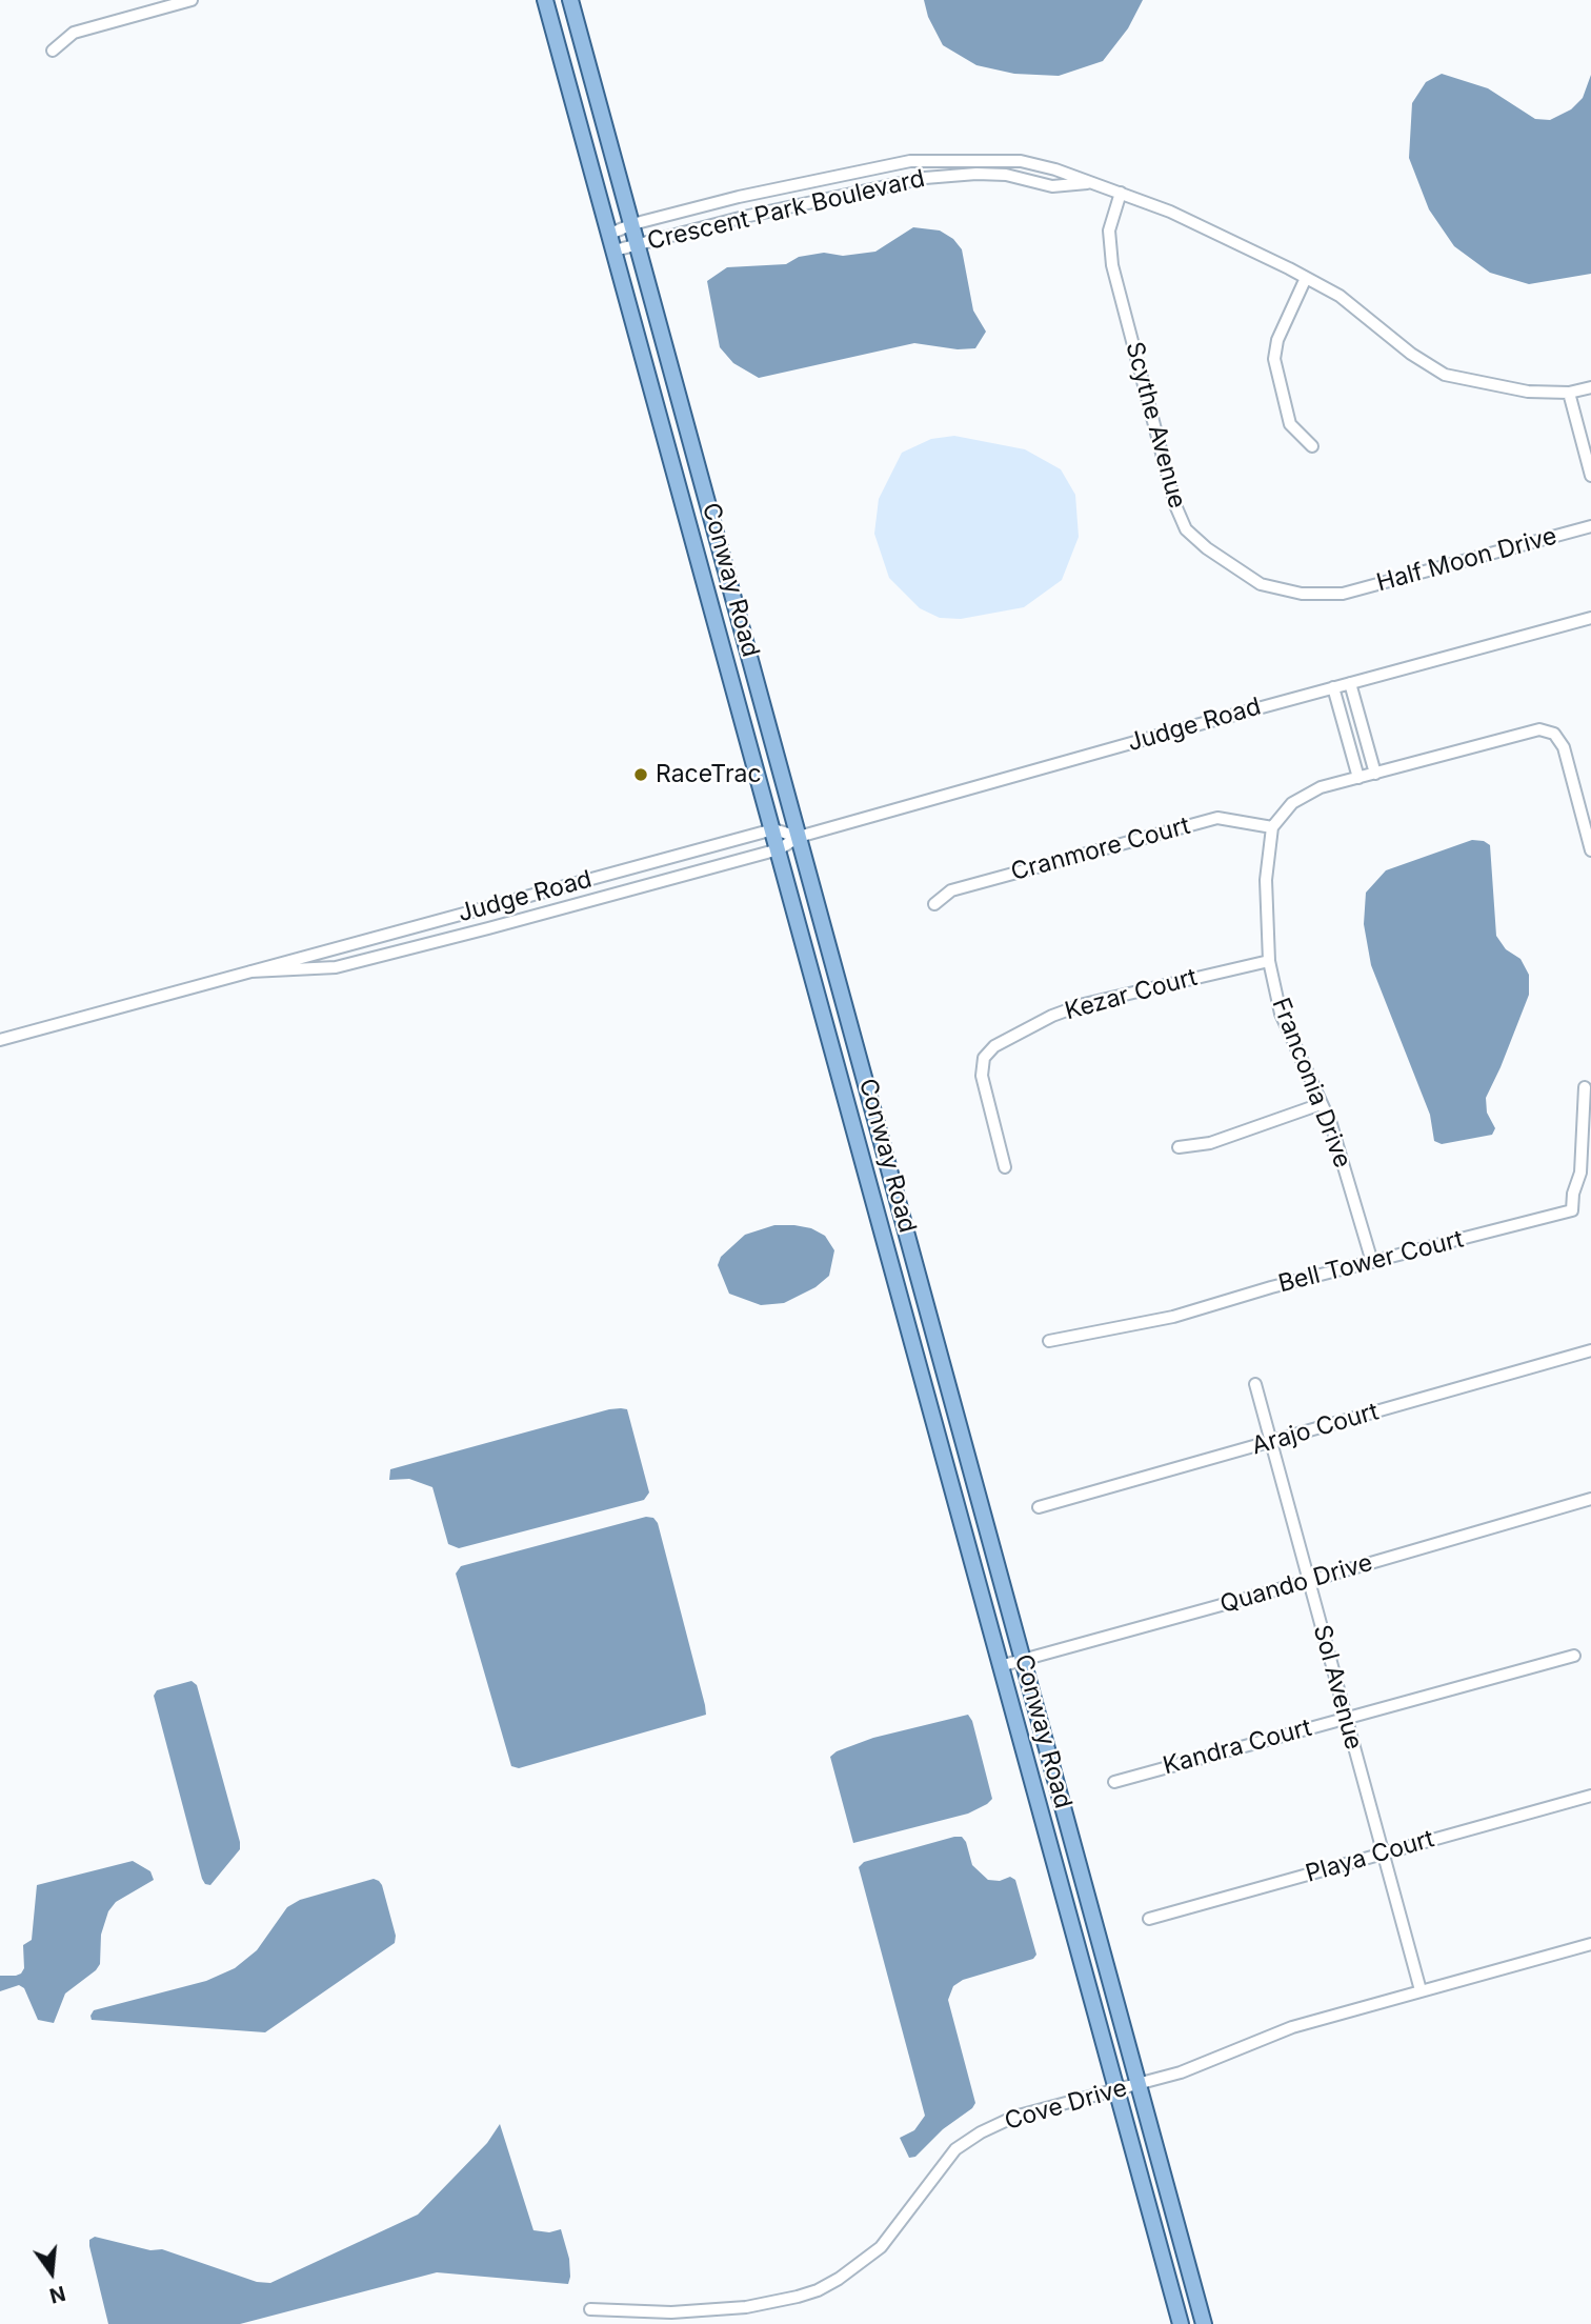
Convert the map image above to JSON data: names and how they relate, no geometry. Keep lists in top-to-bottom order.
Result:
{
  "streets": {
    "main road": ["Conway Road"],
    "street": [
      "Crescent Park Boulevard",
      "Scythe Avenue",
      "Half Moon Drive",
      "Judge Road",
      "Cranmore Court",
      "Kezar Court",
      "Franconia Drive",
      "Bell Tower Court",
      "Arajo Court",
      "Quando Drive",
      "Sol Avenue",
      "Kandra Court",
      "Playa Court",
      "Cove Drive"
    ]
  },
  "crossings": [
    ["Crescent Park Boulevard", "Scythe Avenue"],
    ["Crescent Park Boulevard", "Conway Road"],
    ["Scythe Avenue", "Half Moon Drive"],
    ["Conway Road", "Judge Road"],
    ["Conway Road", "Quando Drive"],
    ["Conway Road", "Cove Drive"],
    ["Cranmore Court", "Franconia Drive"],
    ["Kezar Court", "Franconia Drive"],
    ["Franconia Drive", "Bell Tower Court"],
    ["Arajo Court", "Sol Avenue"],
    ["Quando Drive", "Sol Avenue"],
    ["Sol Avenue", "Kandra Court"],
    ["Sol Avenue", "Playa Court"],
    ["Sol Avenue", "Cove Drive"]
  ],
  "places": ["RaceTrac"],
  "north": "bottom"
}
